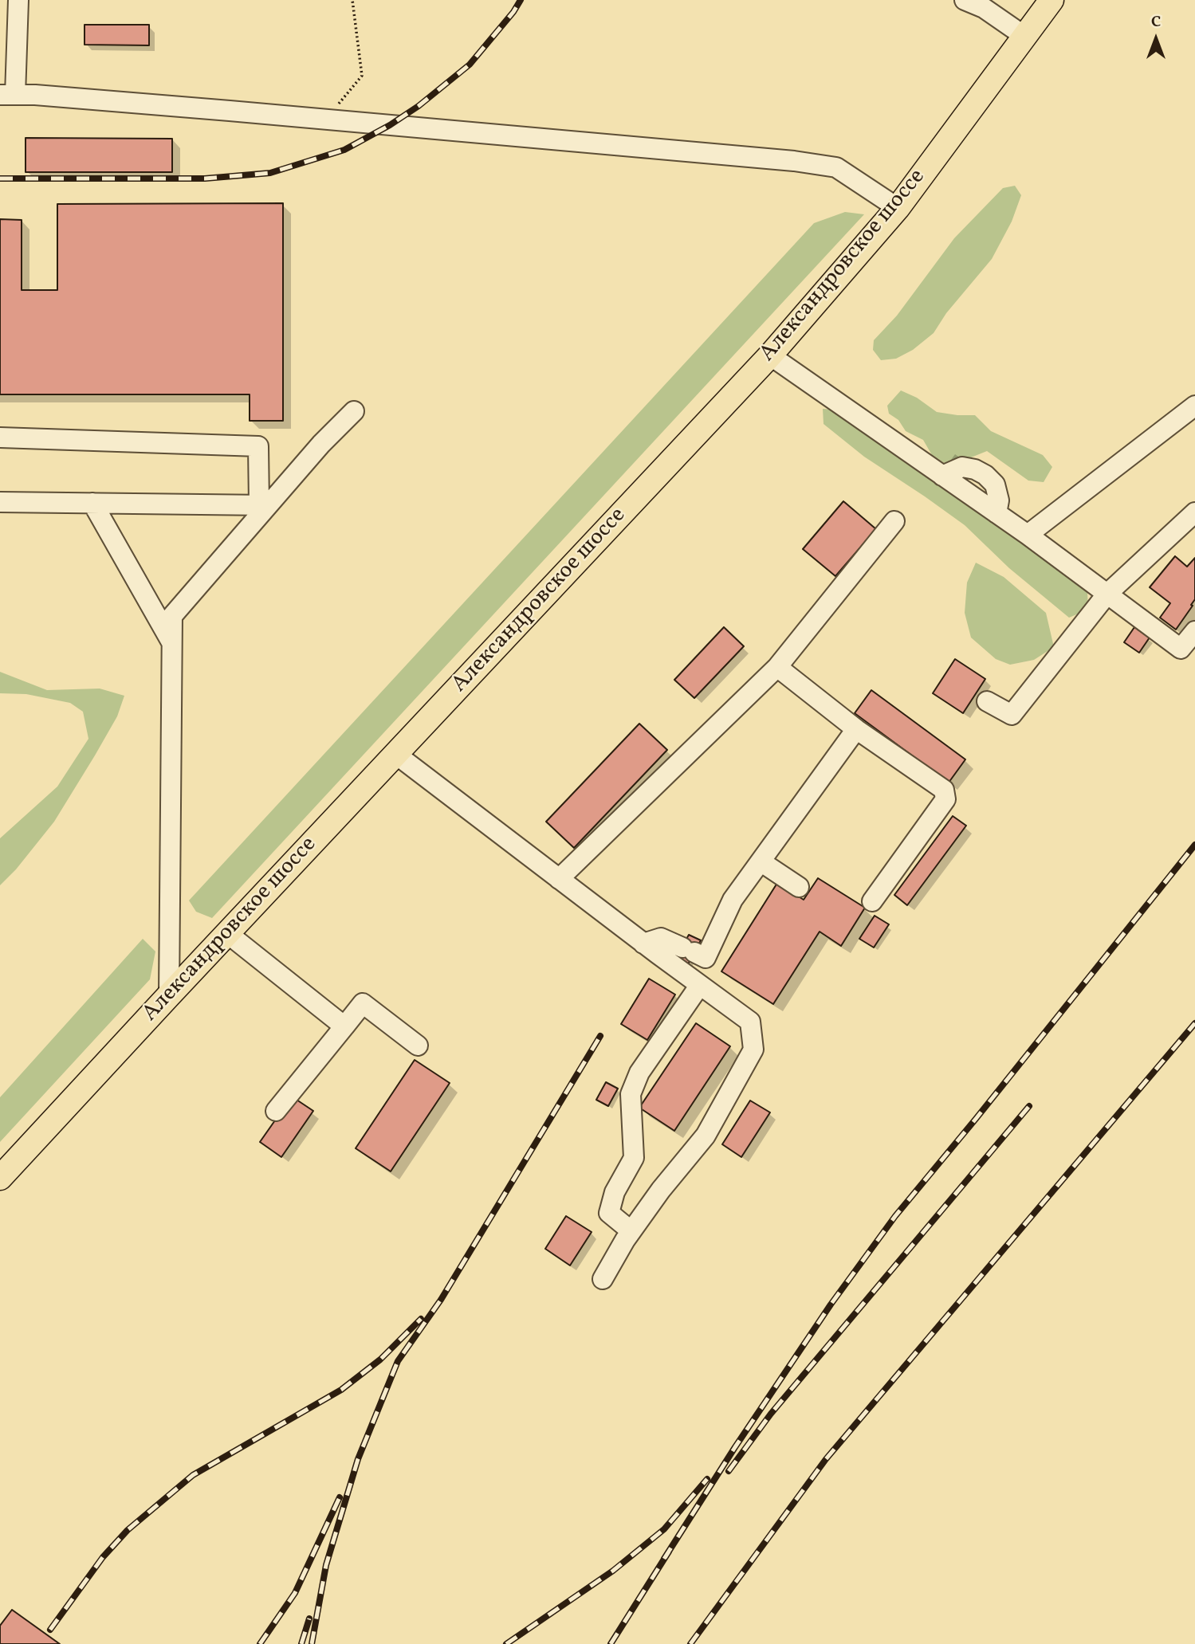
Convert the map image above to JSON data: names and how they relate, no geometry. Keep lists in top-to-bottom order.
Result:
{
  "streets": {
    "main road": ["Александровское шоссе"]
  },
  "north": "top"
}
